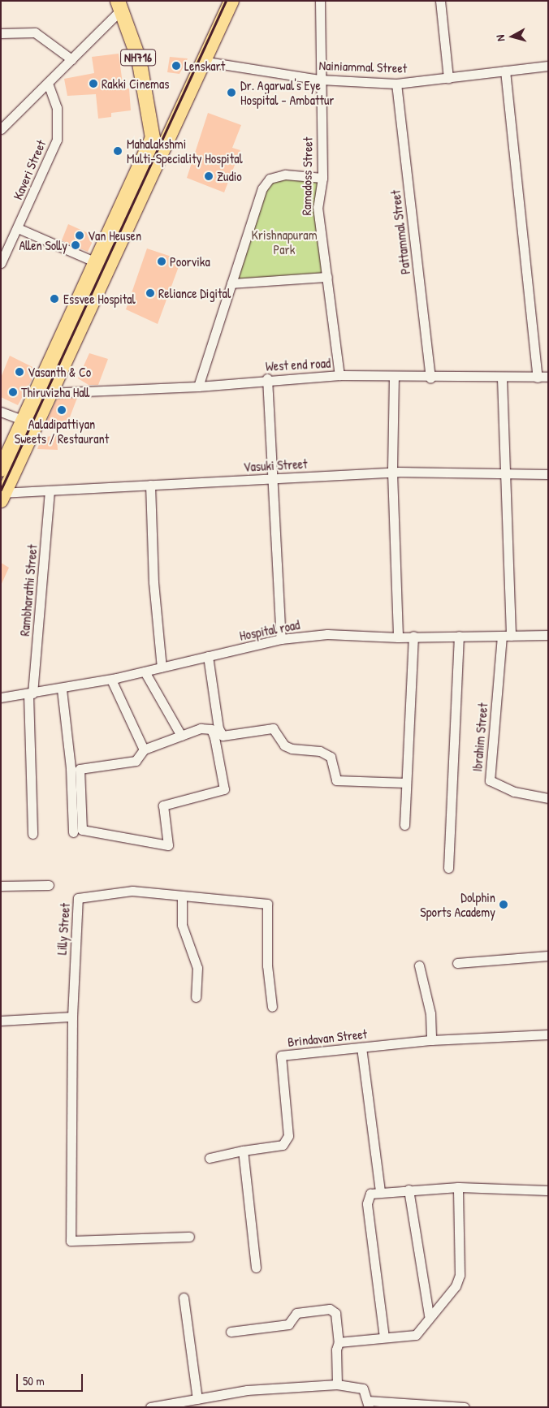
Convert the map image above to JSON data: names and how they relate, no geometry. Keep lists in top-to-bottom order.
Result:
{
  "streets": {
    "highway": ["NH716"],
    "street": [
      "Nainiammal Street",
      "Kaveri Street",
      "Ramadoss Street",
      "Pattammal Street",
      "West end road",
      "Vasuki Street",
      "Rambharathi Street",
      "Hospital road",
      "Ibrahim Street",
      "Lilly Street",
      "Brindavan Street"
    ]
  },
  "crossings": [
    ["NH716", "Nainiammal Street"],
    ["NH716", "West end road"],
    ["NH716", "Vasuki Street"],
    ["Nainiammal Street", "Ramadoss Street"],
    ["Nainiammal Street", "Pattammal Street"],
    ["Ramadoss Street", "West end road"],
    ["Pattammal Street", "West end road"],
    ["Vasuki Street", "Rambharathi Street"],
    ["Rambharathi Street", "Hospital road"],
    ["Hospital road", "Ibrahim Street"]
  ],
  "parks": ["Krishnapuram Park"],
  "places": [
    "Lenskart",
    "Rakki Cinemas",
    "Dr. Agarwal's Eye Hospital - Ambattur",
    "Mahalakshmi Multi-Speciality Hospital",
    "Zudio",
    "Van Heusen",
    "Allen Solly",
    "Poorvika",
    "Reliance Digital",
    "Essvee Hospital",
    "Vasanth & Co",
    "Thiruvizha Hall",
    "Aaladipattiyan Sweets / Restaurant",
    "Dolphin Sports Academy"
  ],
  "scale_bar": "50 m",
  "north": "left"
}
